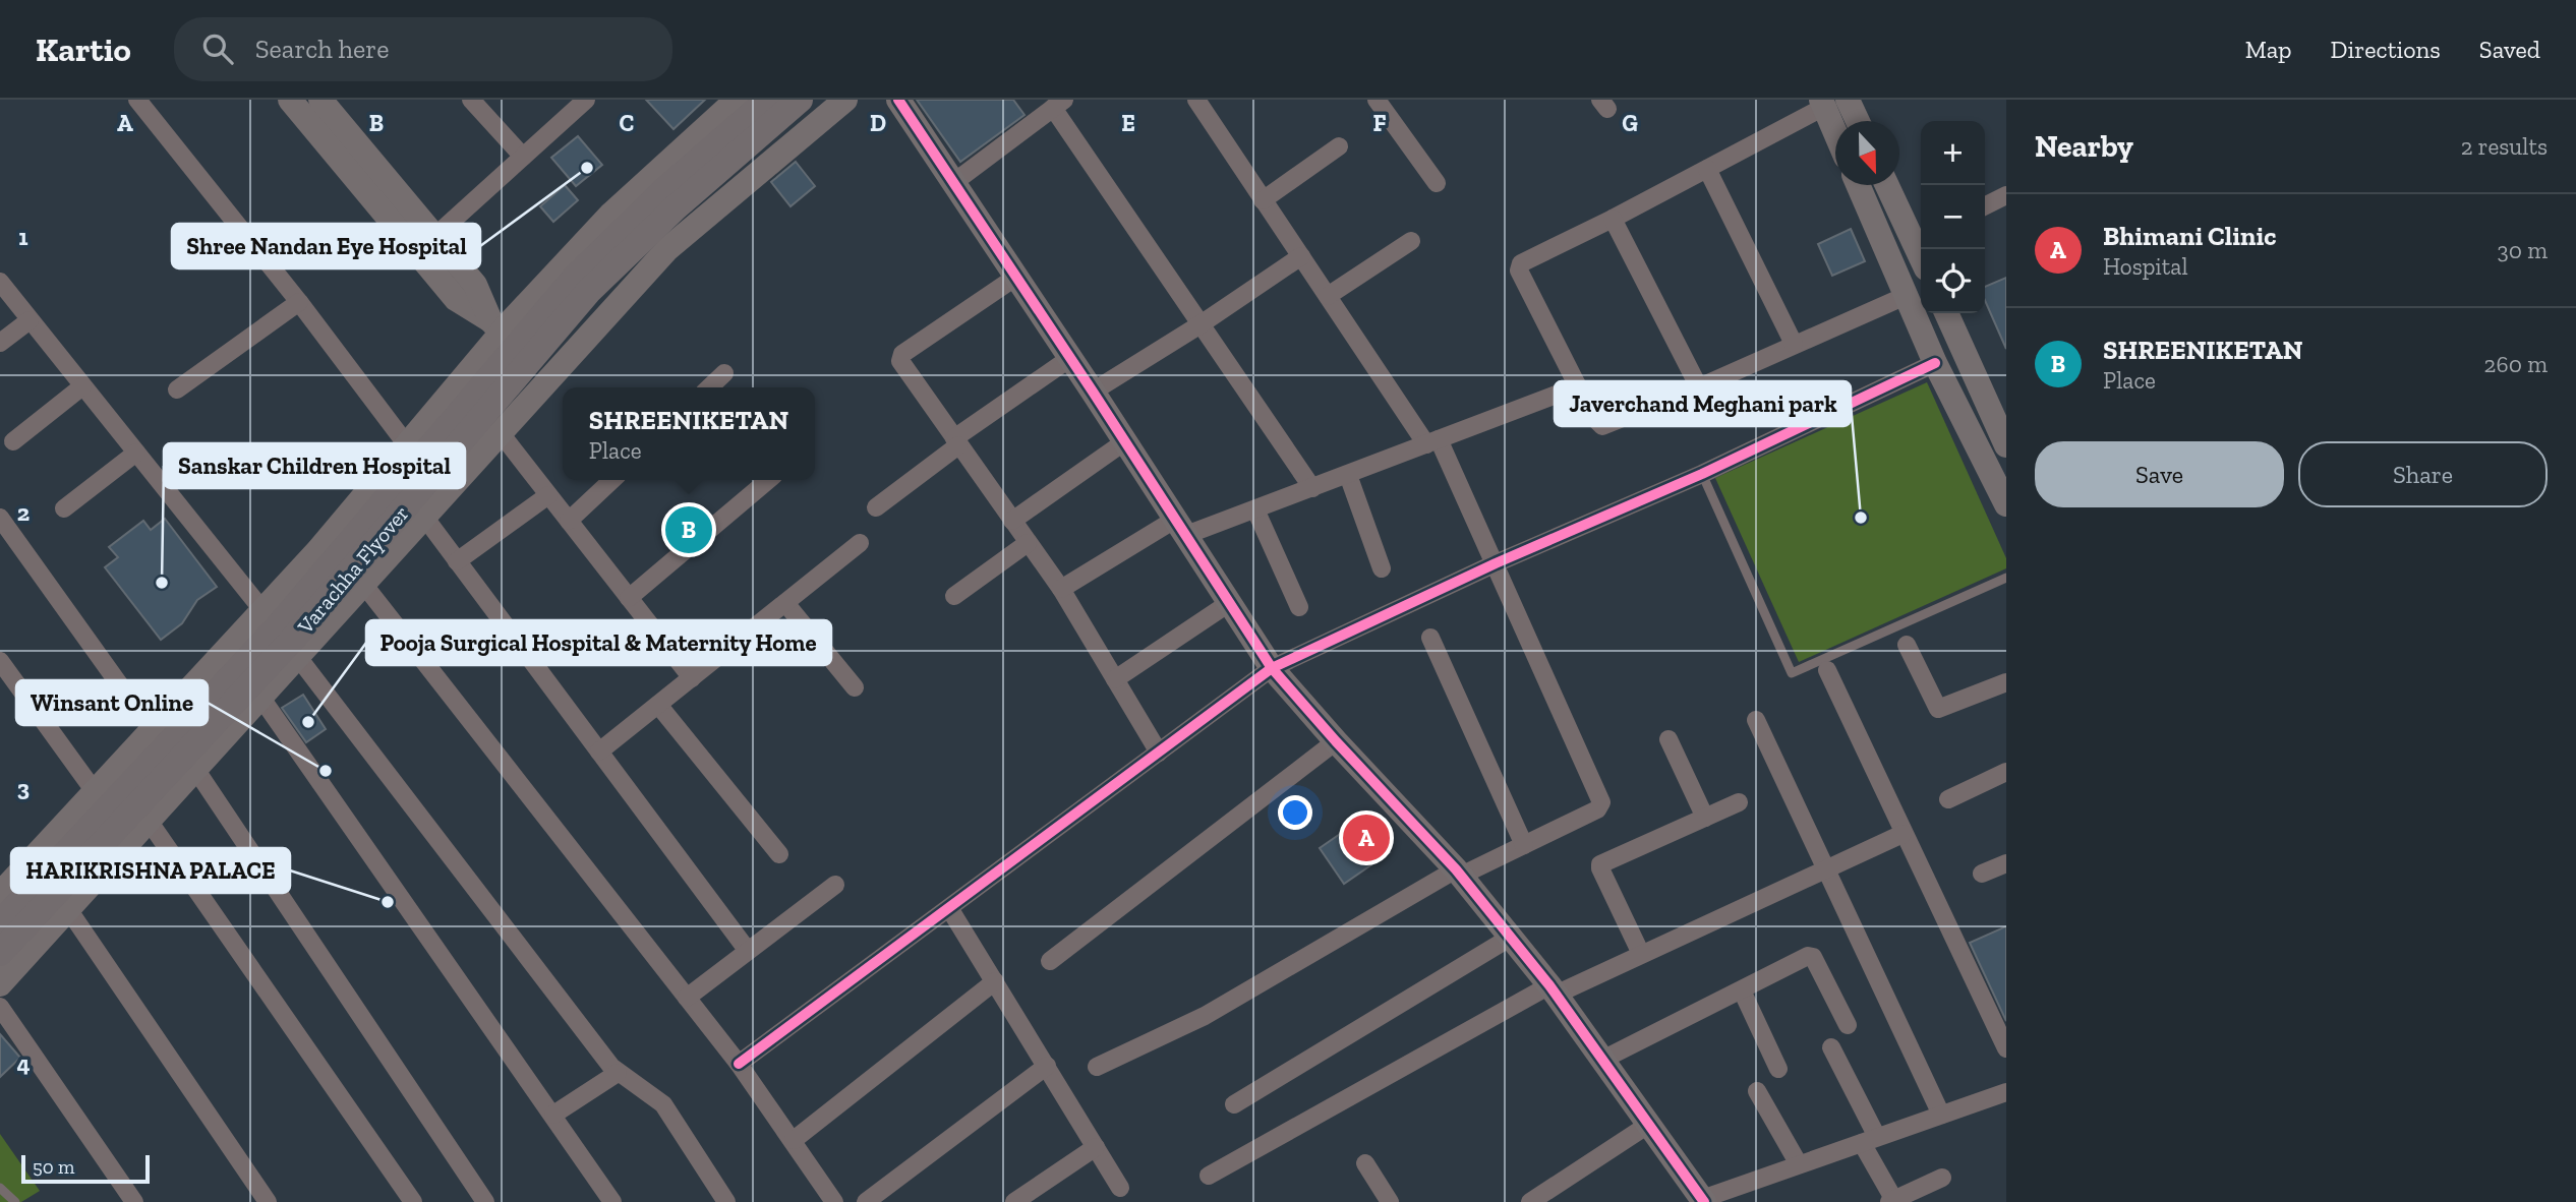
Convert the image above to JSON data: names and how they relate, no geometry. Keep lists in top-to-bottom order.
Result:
{
  "streets": {
    "main road": ["Varachha Flyover"]
  },
  "places": [
    "Shree Nandan Eye Hospital",
    "Javerchand Meghani park",
    "Sanskar Children Hospital",
    "Pooja Surgical Hospital & Maternity Home",
    "Winsant Online",
    "HARIKRISHNA PALACE"
  ],
  "scale_bar": "50 m",
  "north": "bottom",
  "page": {
    "header": "Kartio",
    "search": "Search here",
    "nav": ["Map", "Directions", "Saved"],
    "heading": ["Nearby", "2 results"],
    "map_buttons": ["+", "−"],
    "list": [
      {
        "mark": "A",
        "name": "Bhimani Clinic",
        "note": "Hospital",
        "value": "30 m"
      },
      {
        "mark": "B",
        "name": "SHREENIKETAN",
        "note": "Place",
        "value": "260 m"
      }
    ],
    "popup": ["SHREENIKETAN", "Place"],
    "buttons": ["Save", "Share"],
    "pins": ["B", "A"],
    "scale": "50 m"
  },
  "grid": {
    "columns": [
      "A",
      "B",
      "C",
      "D",
      "E",
      "F",
      "G"
    ],
    "rows": [
      "1",
      "2",
      "3",
      "4"
    ]
  }
}
